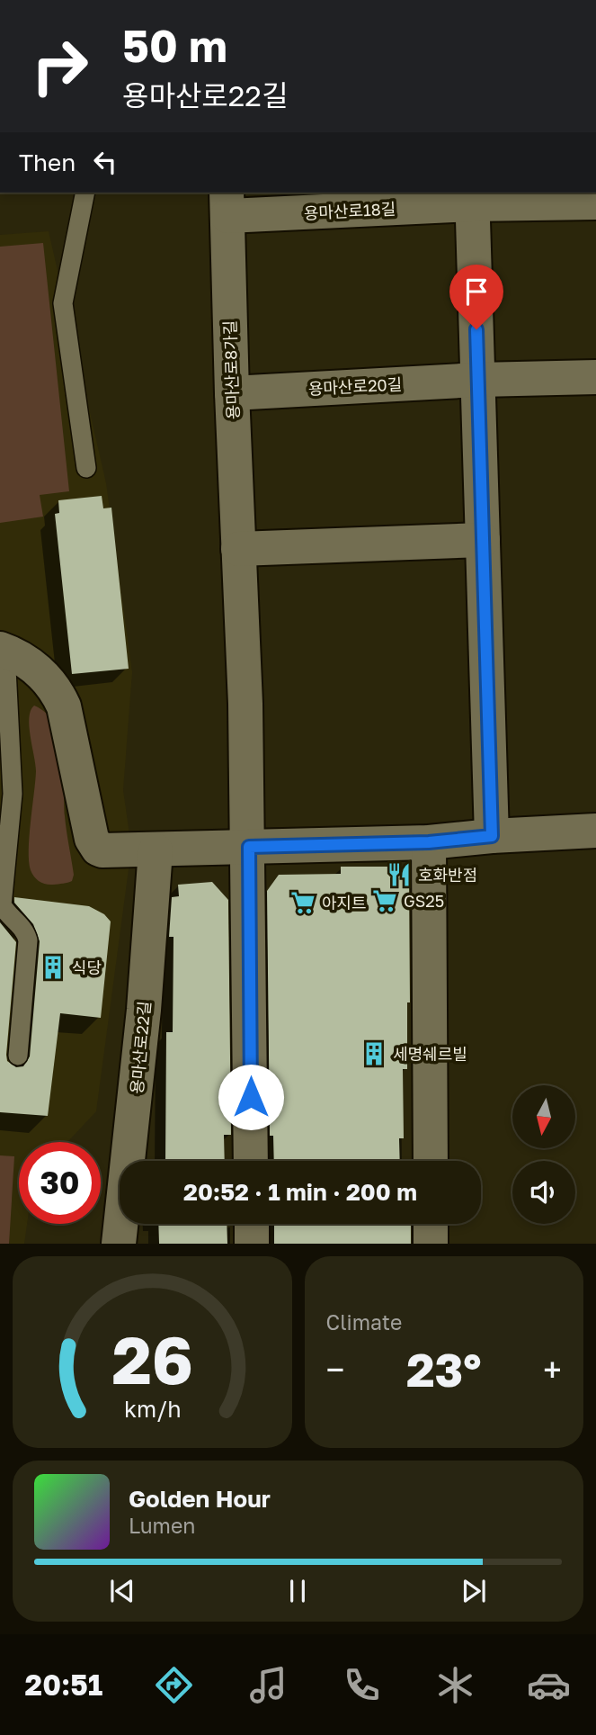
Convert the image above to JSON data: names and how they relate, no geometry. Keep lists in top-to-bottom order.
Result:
{
  "streets": {
    "street": [
      "용마산로18길",
      "용마산로8가길",
      "용마산로20길",
      "용마산로22길"
    ]
  },
  "crossings": [
    ["용마산로18길", "용마산로8가길"],
    ["용마산로8가길", "용마산로20길"]
  ],
  "places": {
    "restaurant": ["호화반점"],
    "supermarket": ["GS25", "아지트"],
    "building": ["식당", "세명쉐르빌"]
  },
  "north": "bottom",
  "page": {
    "turn": ["50 m", "용마산로22길"],
    "then": "Then",
    "limit": "30",
    "trip": "20:52 · 1 min · 200 m",
    "tile": "Climate",
    "heat": ["−", "23°", "+"],
    "song": ["Golden Hour", "Lumen"],
    "tabs": "20:51",
    "gauge": ["26", "km/h"]
  }
}
